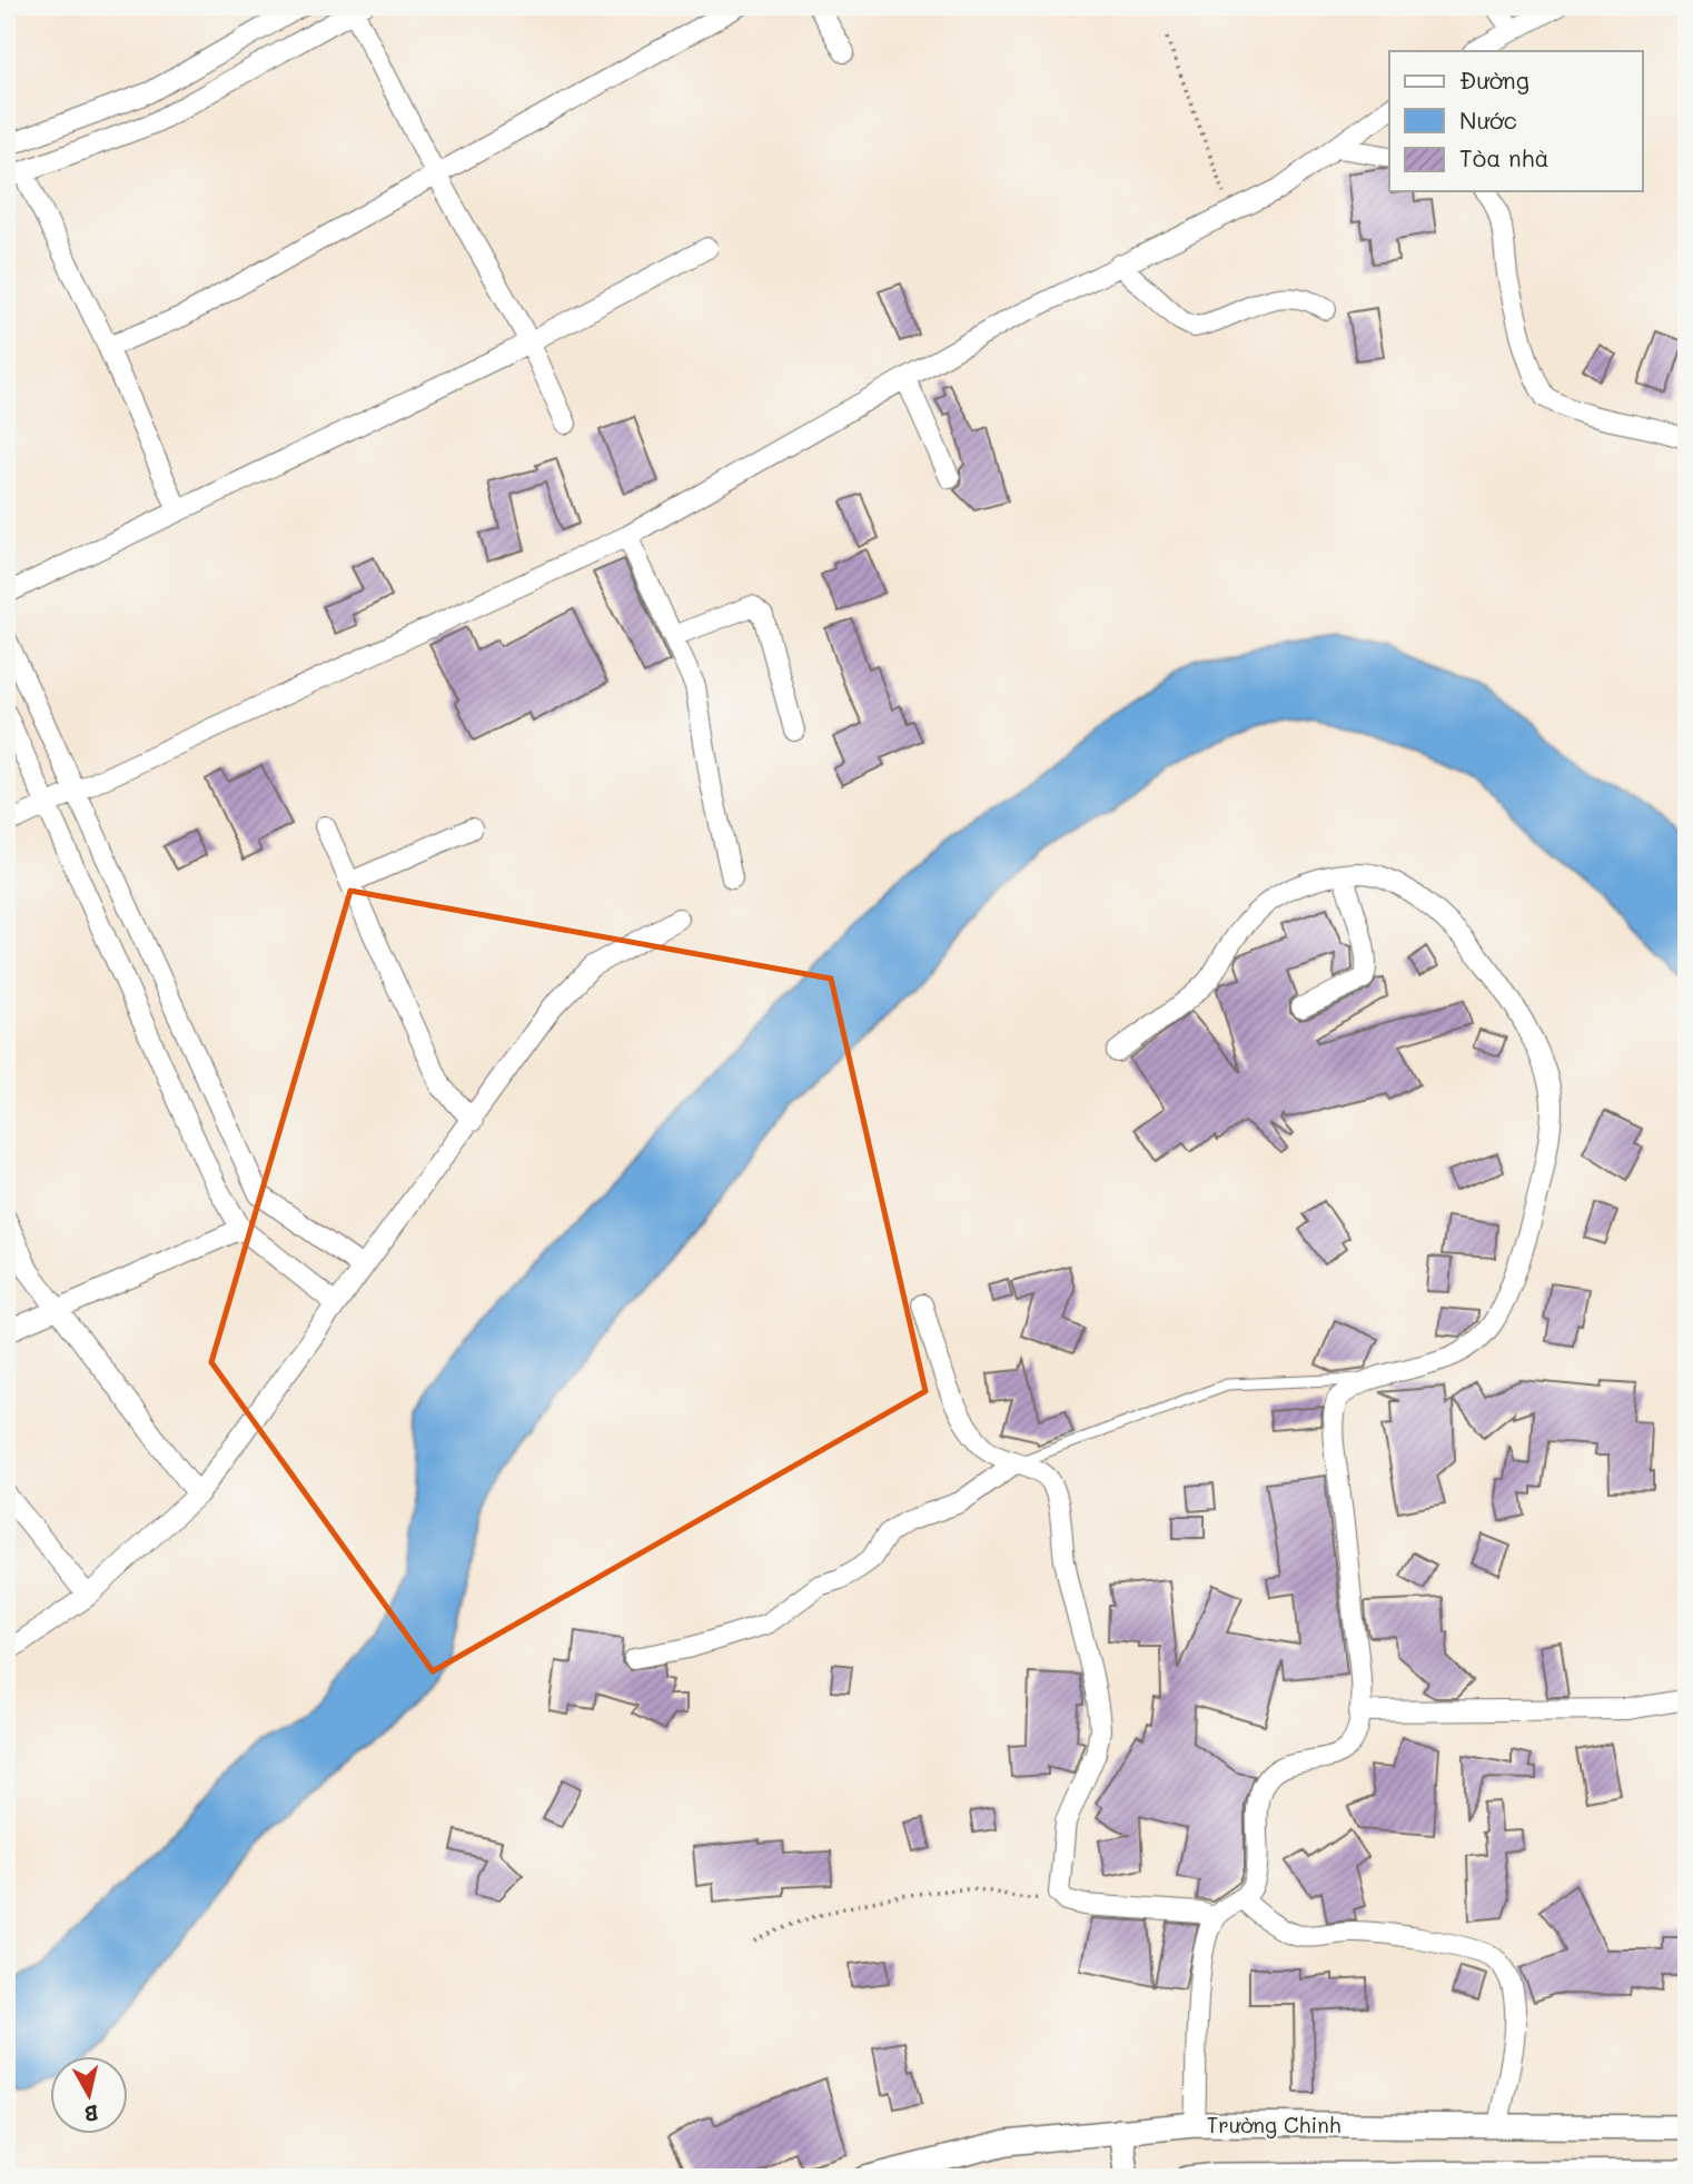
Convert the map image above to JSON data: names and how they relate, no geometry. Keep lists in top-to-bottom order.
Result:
{
  "streets": {
    "street": ["Trường Chinh"]
  },
  "legend": ["Đường", "Nước", "Tòa nhà"],
  "north": "bottom"
}
